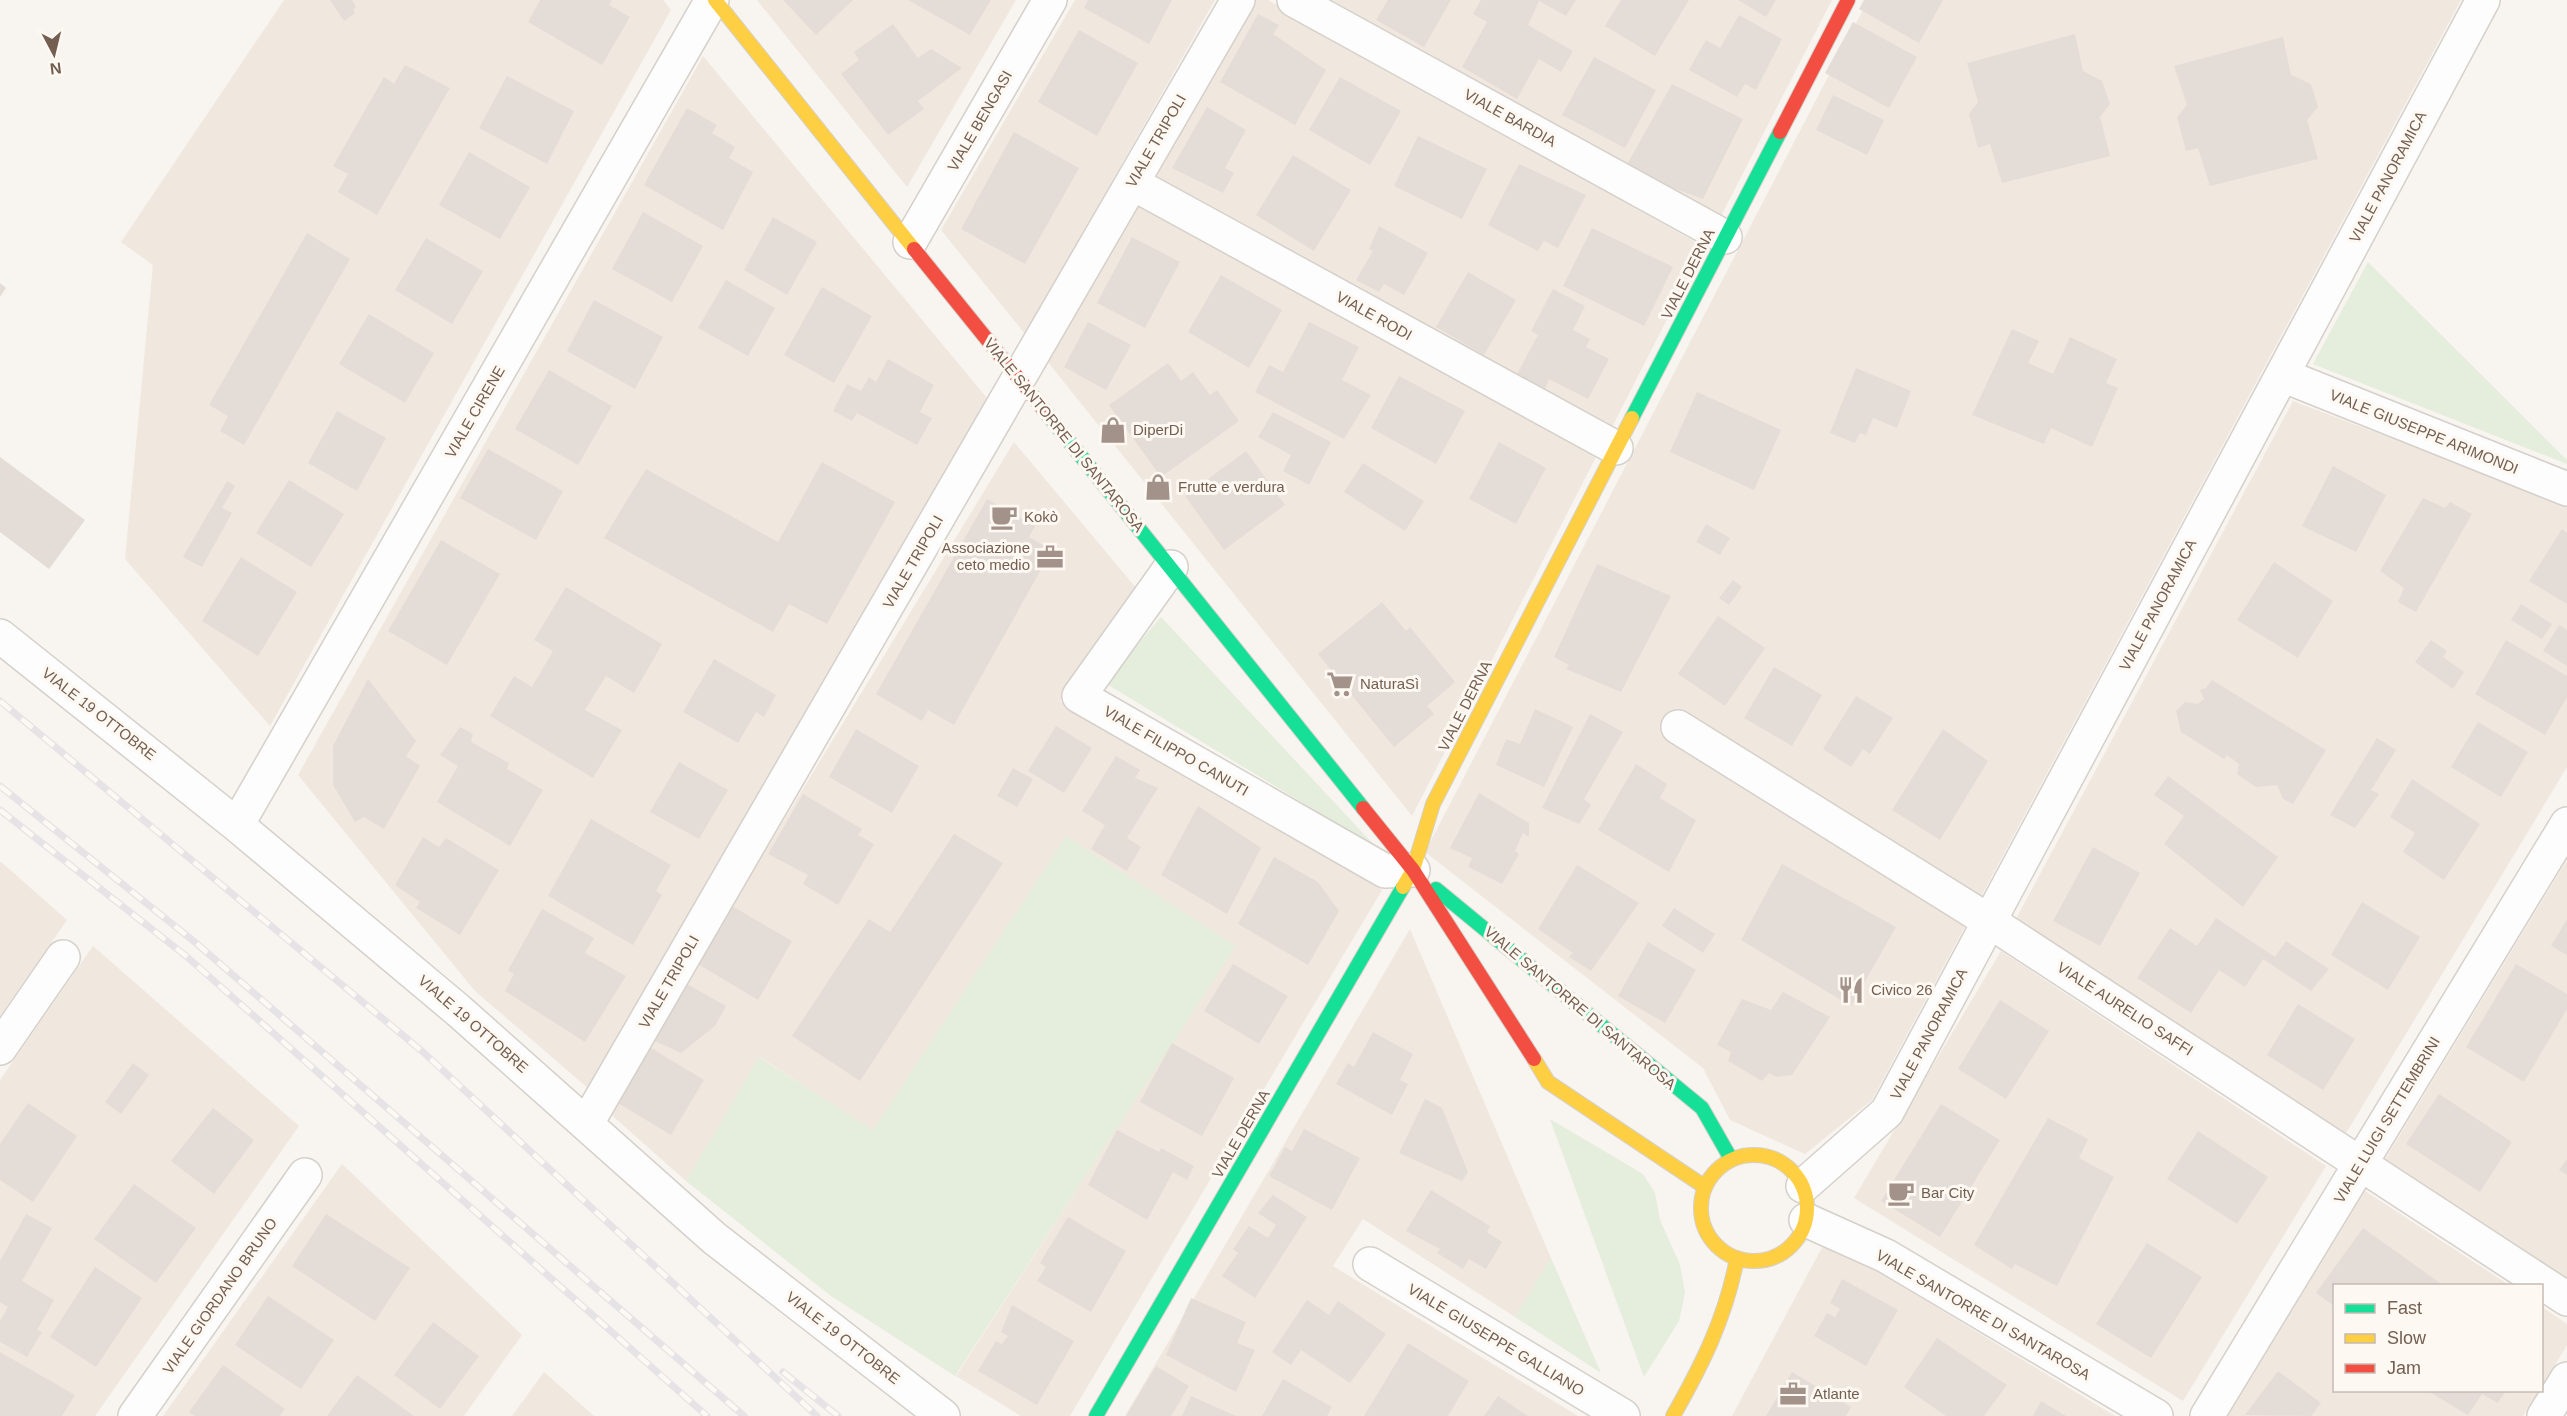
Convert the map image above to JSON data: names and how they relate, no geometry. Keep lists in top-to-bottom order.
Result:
{
  "streets": {
    "street": [
      "VIALE BARDIA",
      "VIALE BENGASI",
      "VIALE TRIPOLI",
      "VIALE PANORAMICA",
      "VIALE DERNA",
      "VIALE RODI",
      "VIALE CIRENE",
      "VIALE GIUSEPPE ARIMONDI",
      "VIALE SANTORRE DI SANTAROSA",
      "VIALE 19 OTTOBRE",
      "VIALE FILIPPO CANUTI",
      "VIALE AURELIO SAFFI",
      "VIALE LUIGI SETTEMBRINI",
      "VIALE GIORDANO BRUNO",
      "VIALE GIUSEPPE GALLIANO"
    ]
  },
  "crossings": [
    ["VIALE BARDIA", "VIALE DERNA"],
    ["VIALE BENGASI", "VIALE SANTORRE DI SANTAROSA"],
    ["VIALE TRIPOLI", "VIALE RODI"],
    ["VIALE TRIPOLI", "VIALE SANTORRE DI SANTAROSA"],
    ["VIALE TRIPOLI", "VIALE 19 OTTOBRE"],
    ["VIALE PANORAMICA", "VIALE GIUSEPPE ARIMONDI"],
    ["VIALE PANORAMICA", "VIALE SANTORRE DI SANTAROSA"],
    ["VIALE PANORAMICA", "VIALE AURELIO SAFFI"],
    ["VIALE DERNA", "VIALE RODI"],
    ["VIALE DERNA", "VIALE SANTORRE DI SANTAROSA"],
    ["VIALE DERNA", "VIALE FILIPPO CANUTI"],
    ["VIALE CIRENE", "VIALE SANTORRE DI SANTAROSA"],
    ["VIALE CIRENE", "VIALE 19 OTTOBRE"],
    ["VIALE SANTORRE DI SANTAROSA", "VIALE FILIPPO CANUTI"],
    ["VIALE AURELIO SAFFI", "VIALE LUIGI SETTEMBRINI"]
  ],
  "places": {
    "shop": ["DiperDi", "Frutte e verdura"],
    "cafe": ["Kokò", "Bar City"],
    "office": ["Associazione ceto medio", "Atlante"],
    "supermarket": ["NaturaSì"],
    "restaurant": ["Civico 26"]
  },
  "legend": ["Fast", "Slow", "Jam"],
  "north": "bottom"
}
